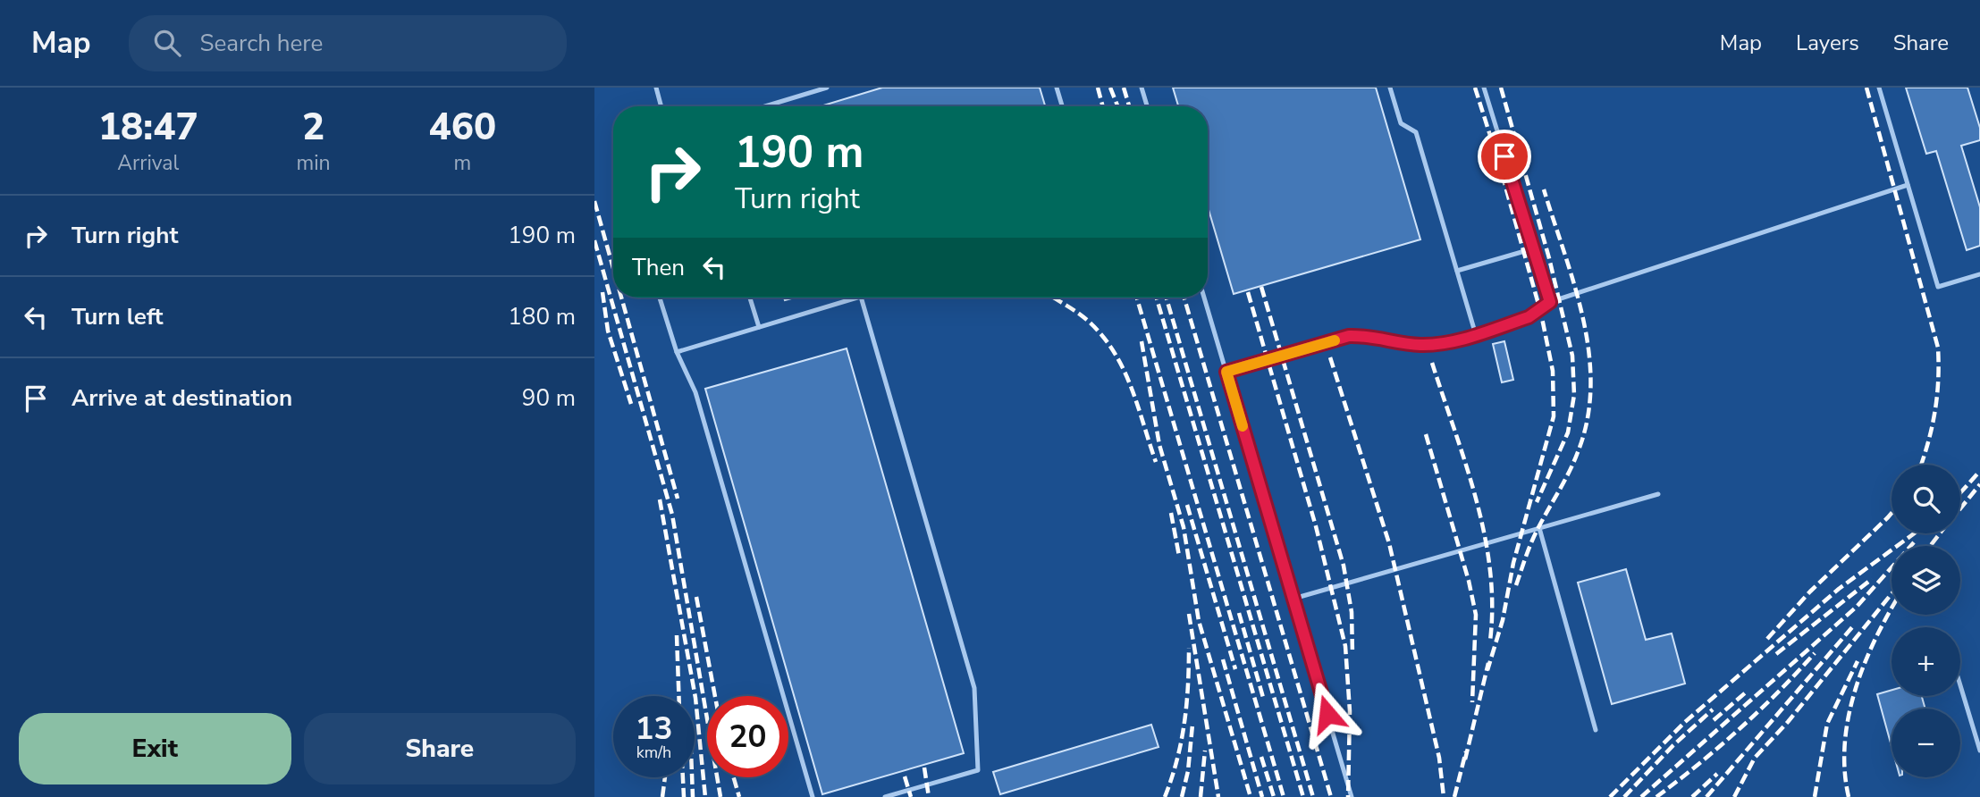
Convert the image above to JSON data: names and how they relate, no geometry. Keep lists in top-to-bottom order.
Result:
{
  "page": {
    "header": "Map",
    "search": "Search here",
    "nav": ["Map", "Layers", "Share"],
    "eta": [
      "18:47",
      "Arrival",
      "2",
      "min",
      "460",
      "m"
    ],
    "turn": ["190 m", "Turn right"],
    "list": [
      {
        "name": "Turn right",
        "value": "190 m"
      },
      {
        "name": "Turn left",
        "value": "180 m"
      },
      {
        "name": "Arrive at destination",
        "value": "90 m"
      }
    ],
    "then": "Then",
    "map_buttons": ["+", "−"],
    "speed": "13 km/h",
    "limit": "20",
    "buttons": ["Exit", "Share"]
  }
}
